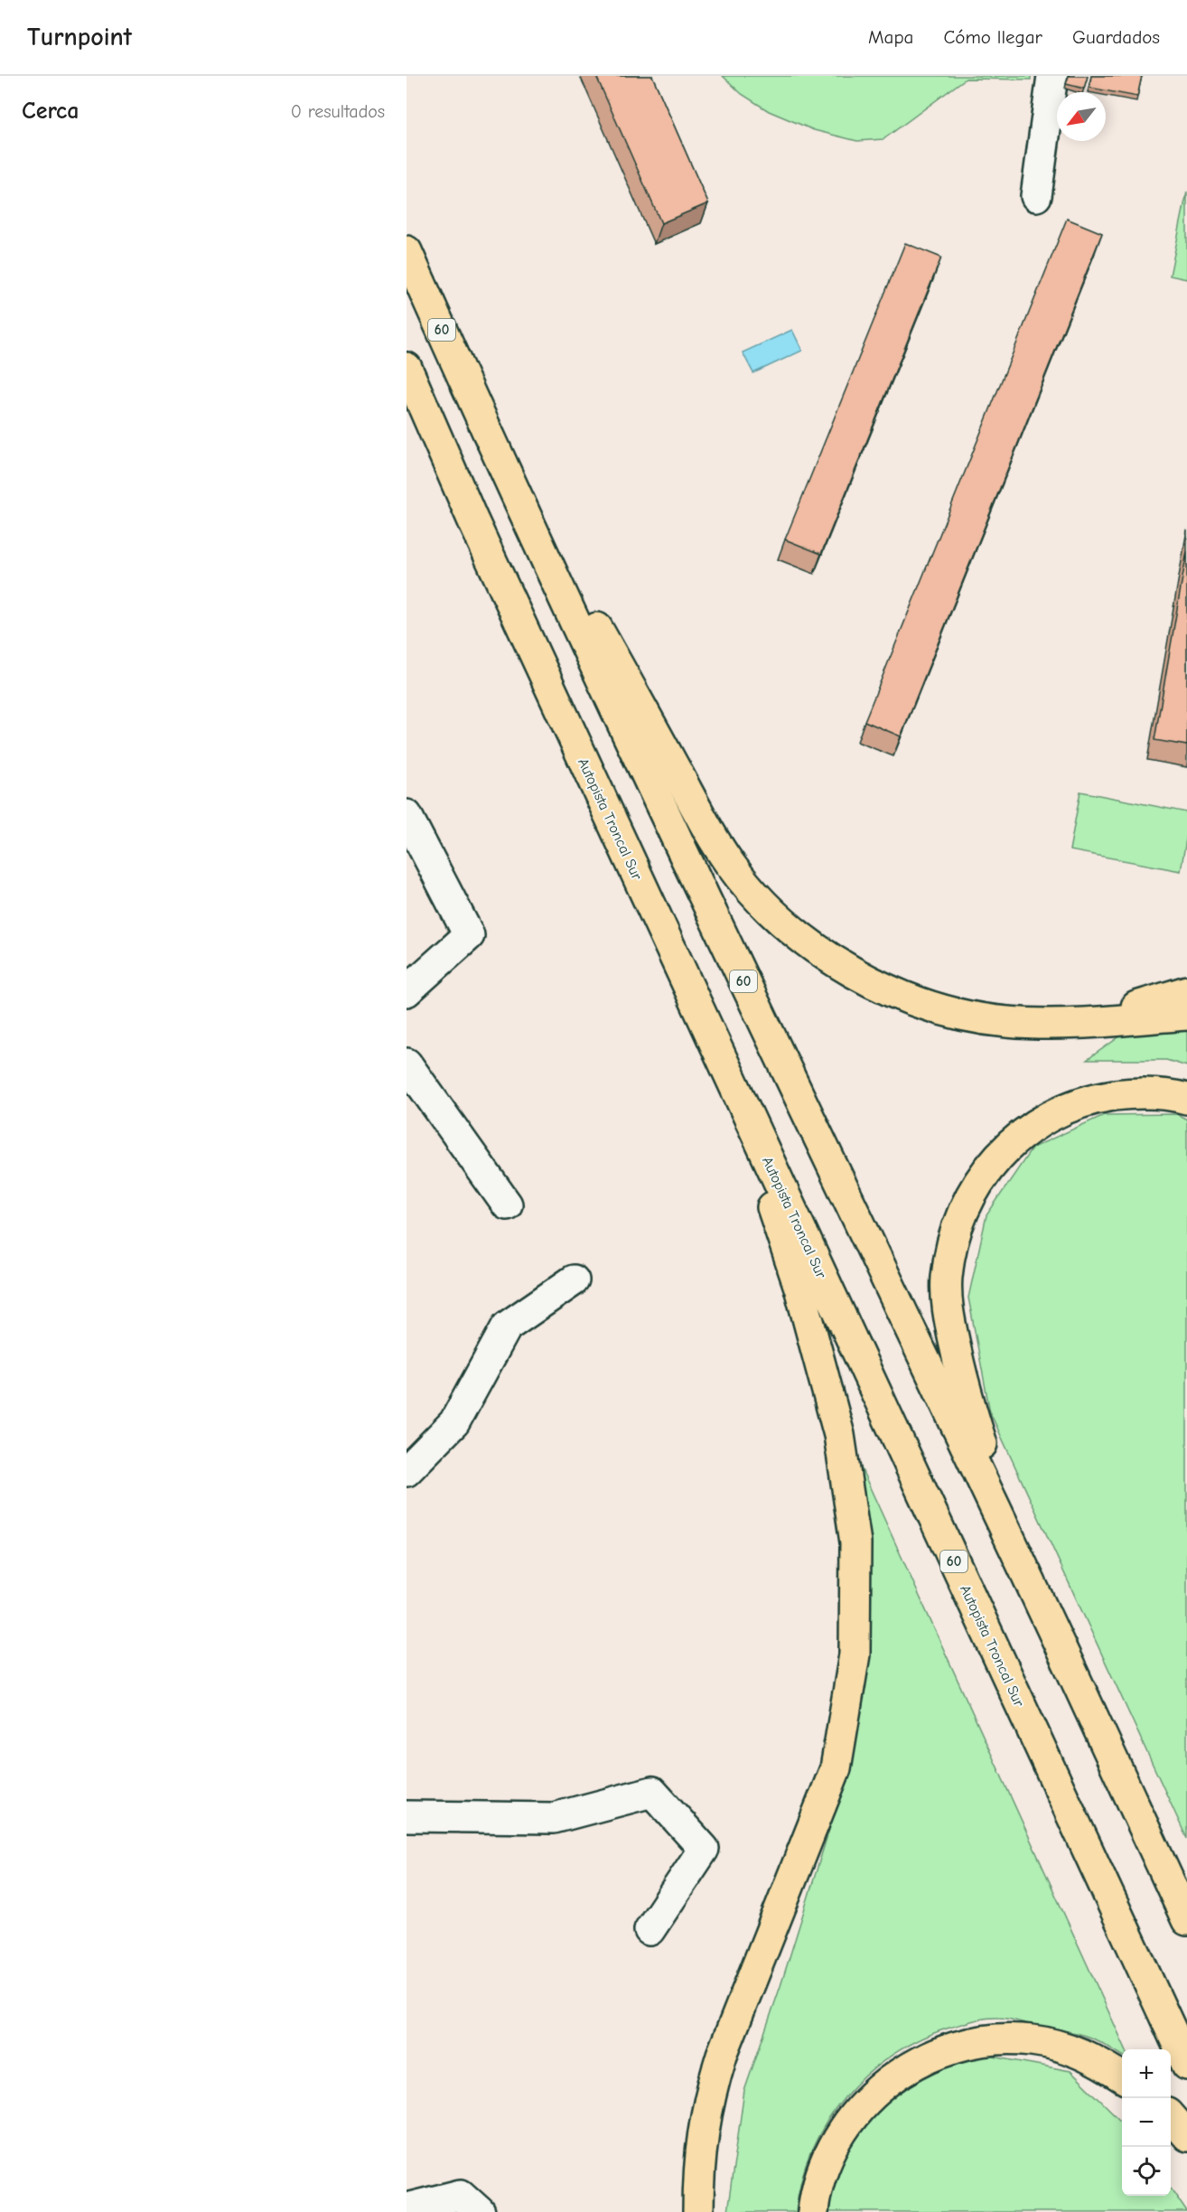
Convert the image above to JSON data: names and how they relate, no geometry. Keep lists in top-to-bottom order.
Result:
{
  "streets": {
    "highway": ["60", "Autopista Troncal Sur"]
  },
  "north": "bottom left",
  "page": {
    "header": "Turnpoint",
    "nav": ["Mapa", "Cómo llegar", "Guardados"],
    "heading": ["Cerca", "0 resultados"],
    "map_buttons": ["+", "−"]
  }
}
